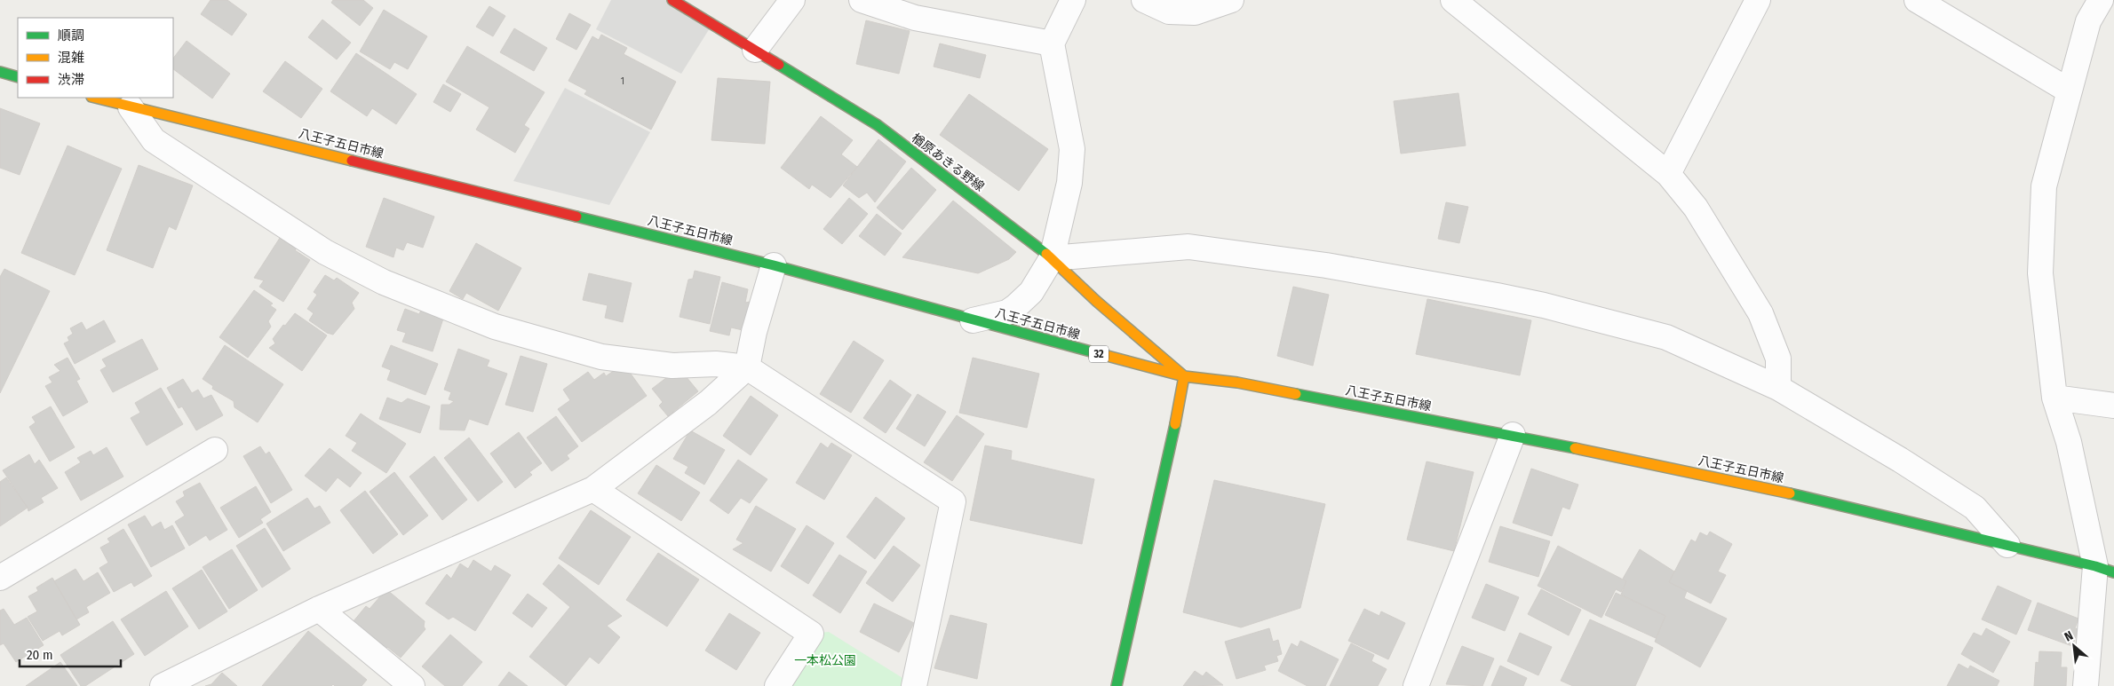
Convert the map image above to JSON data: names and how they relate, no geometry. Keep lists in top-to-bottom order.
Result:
{
  "streets": {
    "main road": ["八王子五日市線", "楢原あきる野線", "32"]
  },
  "crossings": [
    ["八王子五日市線", "楢原あきる野線"]
  ],
  "parks": ["一本松公園"],
  "house_numbers": ["1"],
  "legend": ["順調", "混雑", "渋滞"],
  "scale_bar": "20 m",
  "north": "top left"
}
